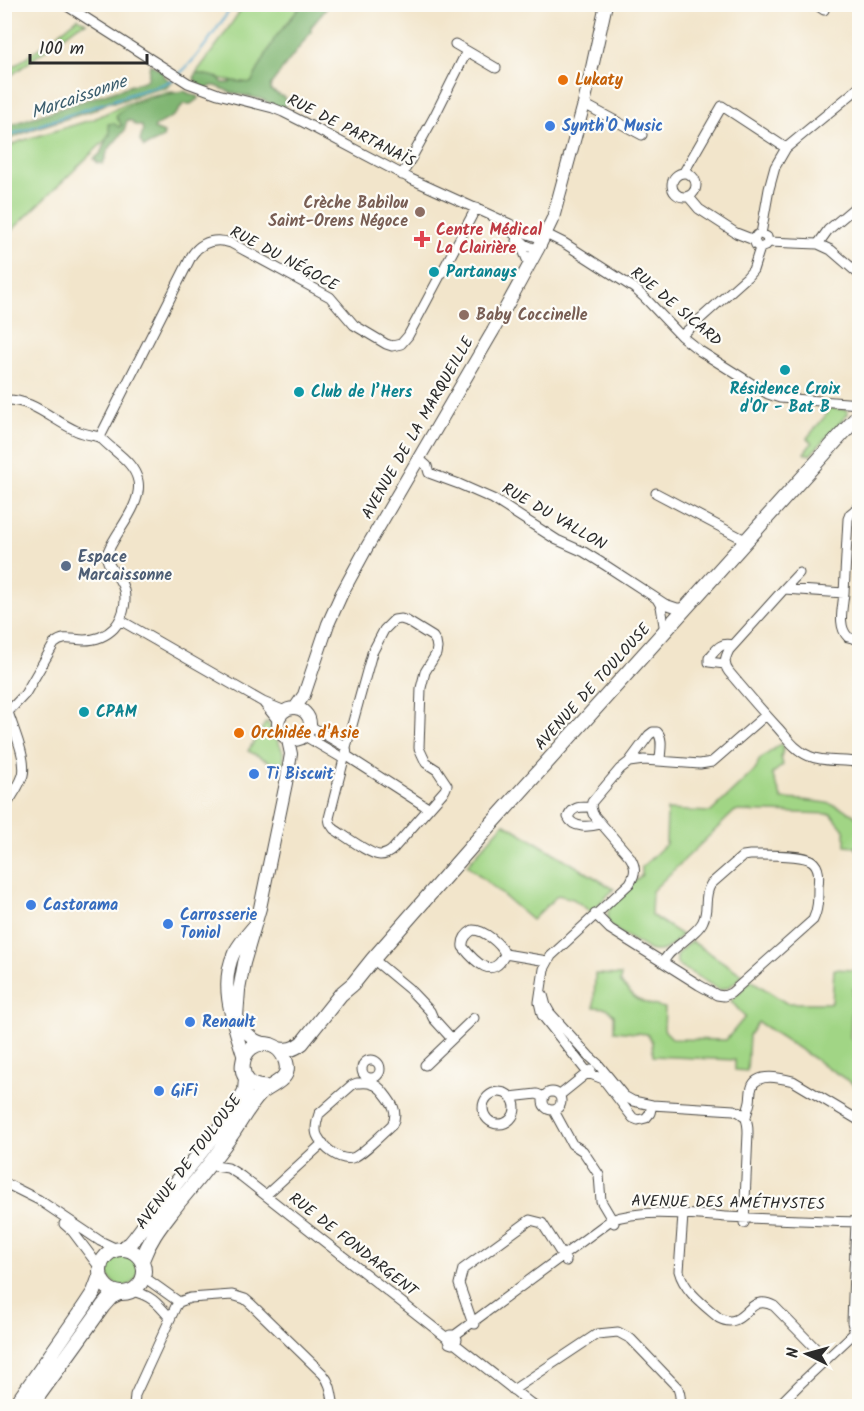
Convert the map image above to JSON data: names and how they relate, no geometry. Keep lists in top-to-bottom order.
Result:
{
  "streets": {
    "main road": ["AVENUE DE TOULOUSE"],
    "street": [
      "RUE DE PARTANAÏS",
      "RUE DU NÉGOCE",
      "RUE DE SICARD",
      "AVENUE DE LA MARQUEILLE",
      "RUE DU VALLON",
      "AVENUE DES AMÉTHYSTES",
      "RUE DE FONDARGENT"
    ]
  },
  "crossings": [
    ["RUE DE PARTANAÏS", "RUE DU NÉGOCE"],
    ["RUE DE PARTANAÏS", "RUE DE SICARD"],
    ["RUE DE PARTANAÏS", "AVENUE DE LA MARQUEILLE"],
    ["RUE DE SICARD", "AVENUE DE LA MARQUEILLE"],
    ["AVENUE DE LA MARQUEILLE", "RUE DU VALLON"],
    ["RUE DU VALLON", "AVENUE DE TOULOUSE"],
    ["AVENUE DE TOULOUSE", "RUE DE FONDARGENT"],
    ["AVENUE DES AMÉTHYSTES", "RUE DE FONDARGENT"]
  ],
  "water": ["Marcaissonne"],
  "places": {
    "other": [
      "Lukaty",
      "Synth'O Music",
      "Crèche Babilou Saint-Orens Négoce",
      "Partanays",
      "Baby Coccinelle",
      "Résidence Croix d'Or - Bat B",
      "Club de l’Hers",
      "Espace Marcaissonne",
      "CPAM",
      "Orchidée d'Asie",
      "Ti Biscuit",
      "Castorama",
      "Carrosserie Toniol",
      "Renault",
      "GiFi"
    ],
    "health": ["Centre Médical La Clairière"]
  },
  "scale_bar": "100 m",
  "north": "left"
}
